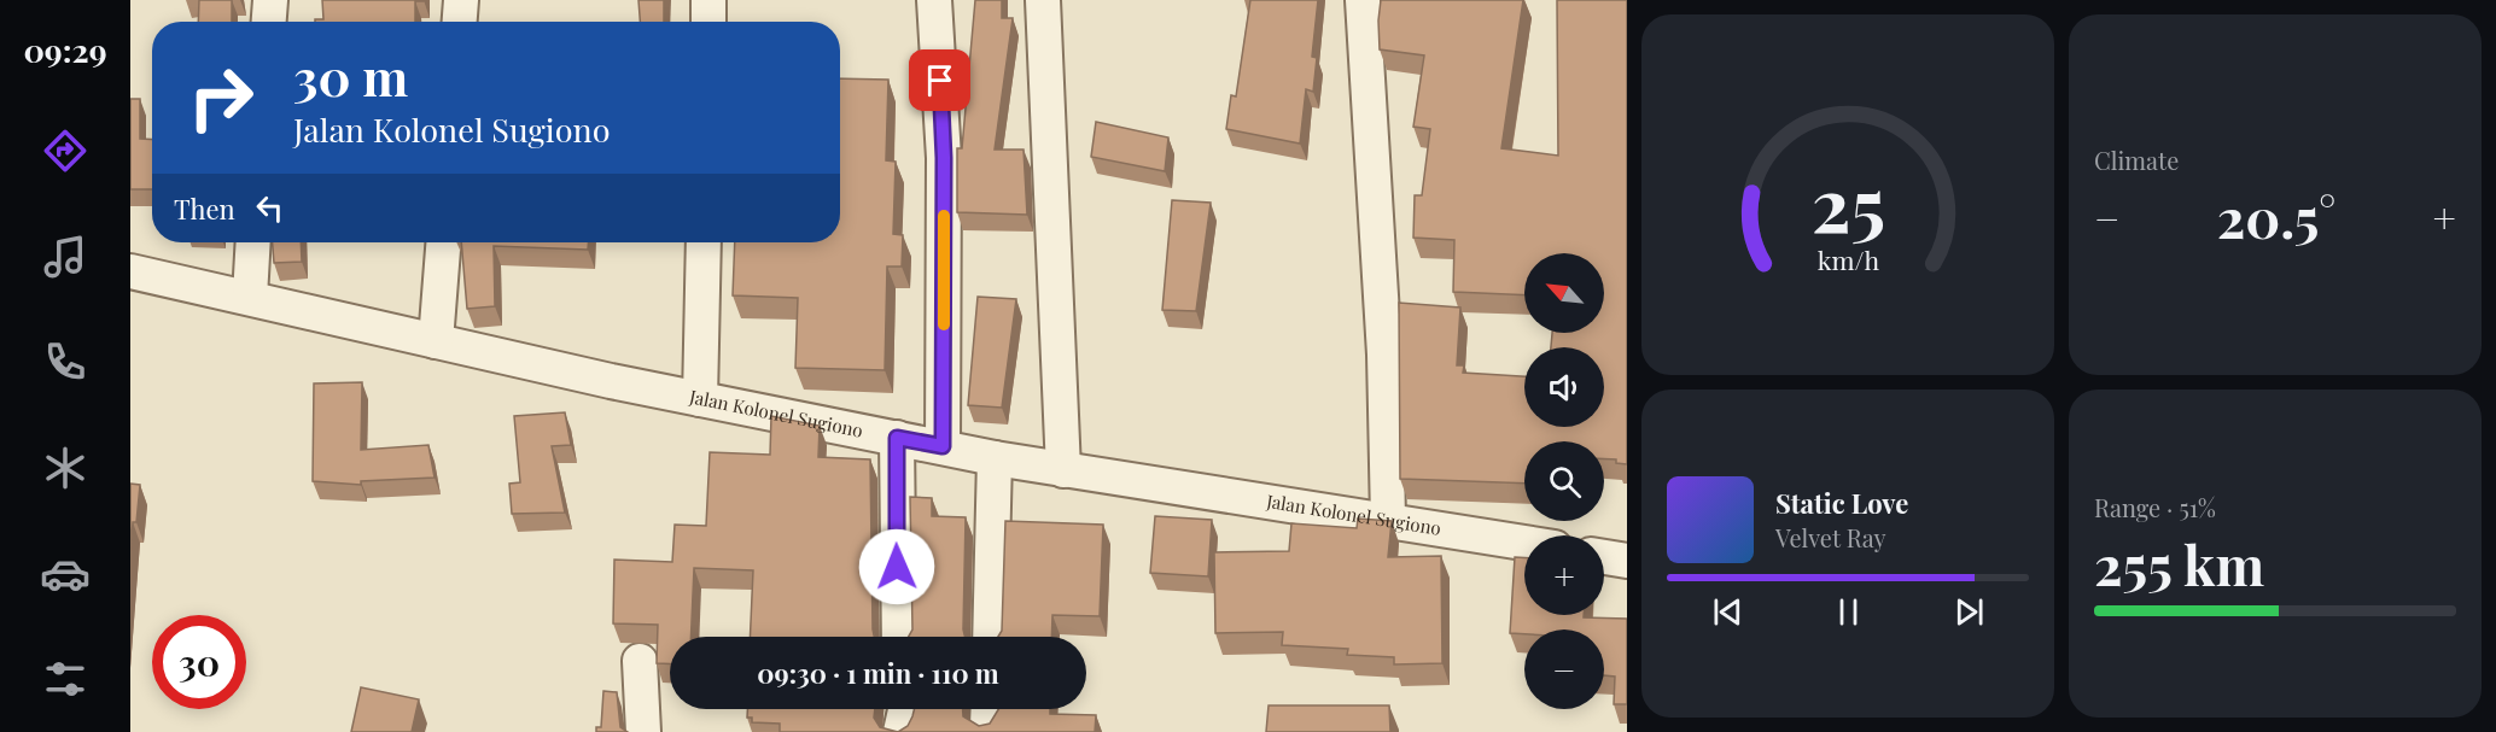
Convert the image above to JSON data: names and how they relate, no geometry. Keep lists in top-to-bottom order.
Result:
{
  "streets": {
    "street": ["Jalan Kolonel Sugiono"]
  },
  "north": "top left",
  "page": {
    "tabs": "09:29",
    "tile": [
      "Climate",
      ["Range · 51%", "255 km"]
    ],
    "turn": ["30 m", "Jalan Kolonel Sugiono"],
    "then": "Then",
    "heat": ["−", "20.5°", "+"],
    "map_buttons": ["+", "−"],
    "song": ["Static Love", "Velvet Ray"],
    "limit": "30",
    "trip": "09:30 · 1 min · 110 m",
    "gauge": ["25", "km/h"]
  }
}
